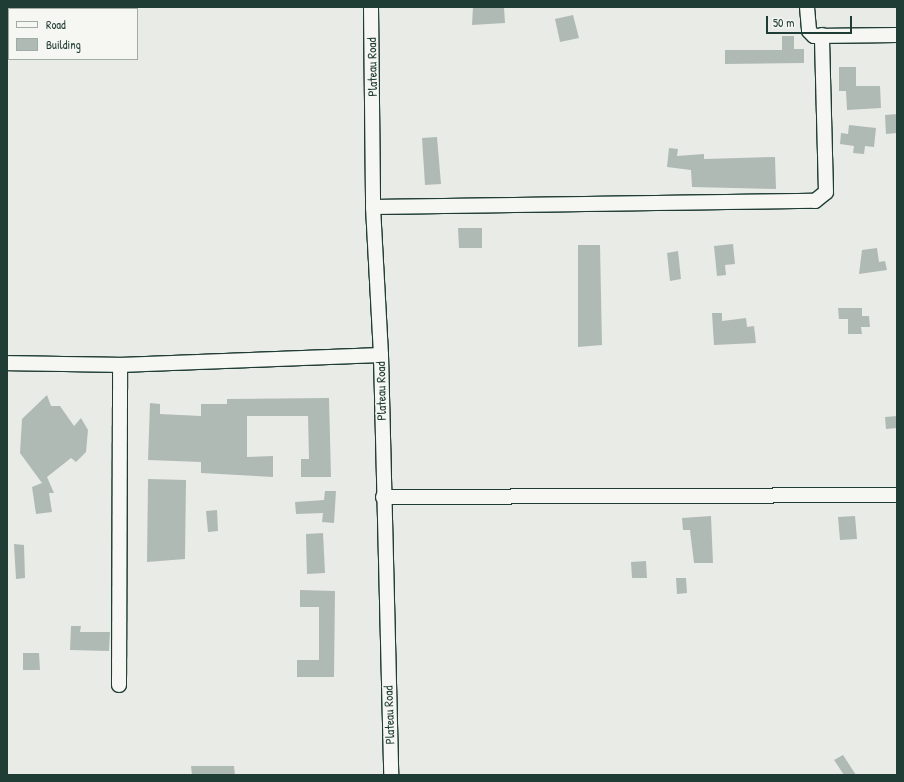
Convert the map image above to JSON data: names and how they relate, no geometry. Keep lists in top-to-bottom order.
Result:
{
  "streets": {
    "street": ["Plateau Road"]
  },
  "legend": ["Road", "Building"],
  "scale_bar": "50 m"
}
